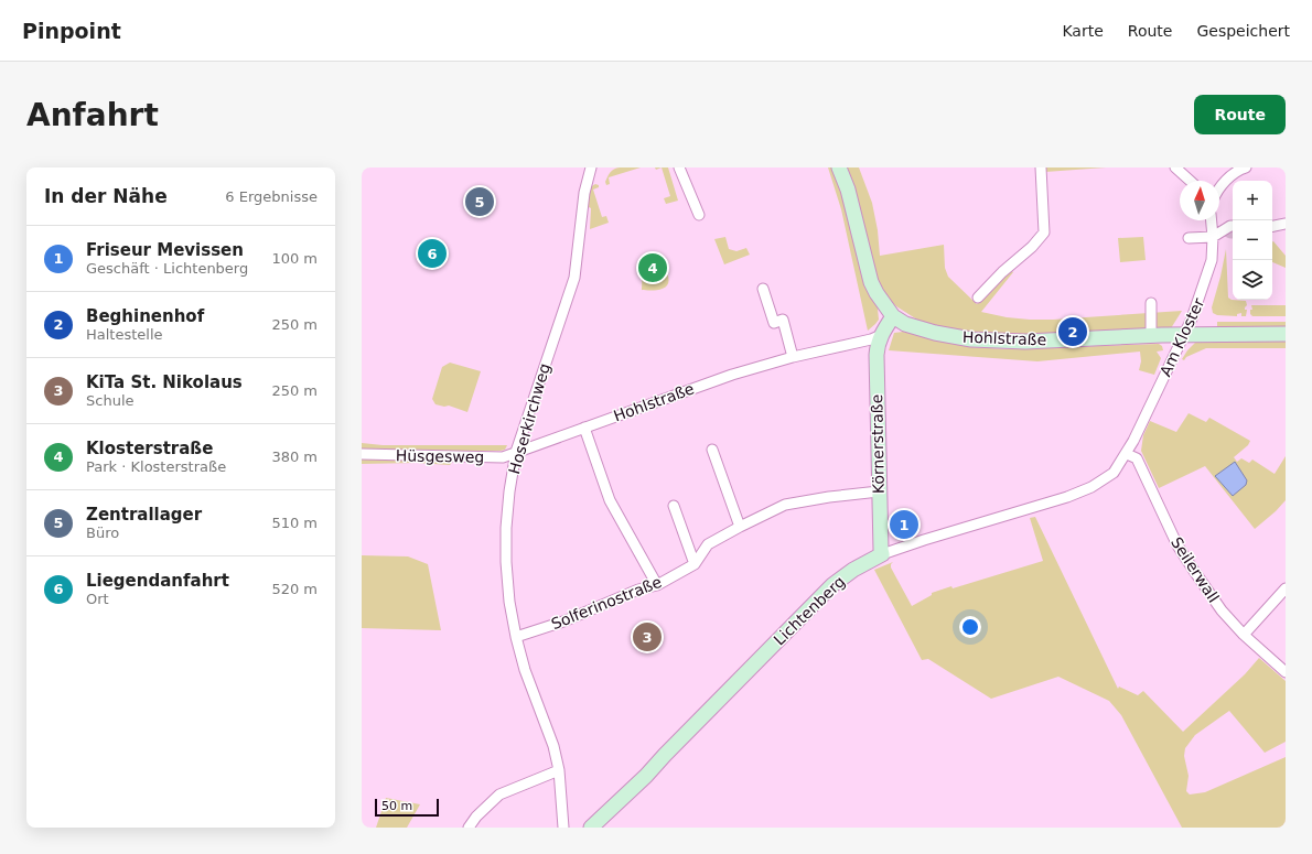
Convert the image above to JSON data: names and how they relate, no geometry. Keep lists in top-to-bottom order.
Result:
{
  "streets": {
    "main road": ["Hohlstraße", "Körnerstraße", "Lichtenberg"],
    "street": [
      "Am Kloster",
      "Hoserkirchweg",
      "Hüsgesweg",
      "Seilerwall",
      "Solferinostraße"
    ]
  },
  "crossings": [
    ["Am Kloster", "Hohlstraße"],
    ["Am Kloster", "Seilerwall"],
    ["Am Kloster", "Lichtenberg"],
    ["Hohlstraße", "Hoserkirchweg"],
    ["Hohlstraße", "Körnerstraße"],
    ["Hohlstraße", "Hüsgesweg"],
    ["Hoserkirchweg", "Hüsgesweg"],
    ["Hoserkirchweg", "Solferinostraße"],
    ["Körnerstraße", "Solferinostraße"],
    ["Körnerstraße", "Lichtenberg"],
    ["Seilerwall", "Lichtenberg"]
  ],
  "scale_bar": "50 m",
  "north": "top",
  "page": {
    "header": "Pinpoint",
    "nav": ["Karte", "Route", "Gespeichert"],
    "buttons": "Route",
    "title": "Anfahrt",
    "heading": ["In der Nähe", "6 Ergebnisse"],
    "map_buttons": ["+", "−"],
    "pins": [
      "5",
      "6",
      "4",
      "2",
      "1",
      "3"
    ],
    "list": [
      {
        "mark": "1",
        "name": "Friseur Mevissen",
        "note": "Geschäft · Lichtenberg",
        "value": "100 m"
      },
      {
        "mark": "2",
        "name": "Beghinenhof",
        "note": "Haltestelle",
        "value": "250 m"
      },
      {
        "mark": "3",
        "name": "KiTa St. Nikolaus",
        "note": "Schule",
        "value": "250 m"
      },
      {
        "mark": "4",
        "name": "Klosterstraße",
        "note": "Park · Klosterstraße",
        "value": "380 m"
      },
      {
        "mark": "5",
        "name": "Zentrallager",
        "note": "Büro",
        "value": "510 m"
      },
      {
        "mark": "6",
        "name": "Liegendanfahrt",
        "note": "Ort",
        "value": "520 m"
      }
    ],
    "scale": "50 m"
  }
}
